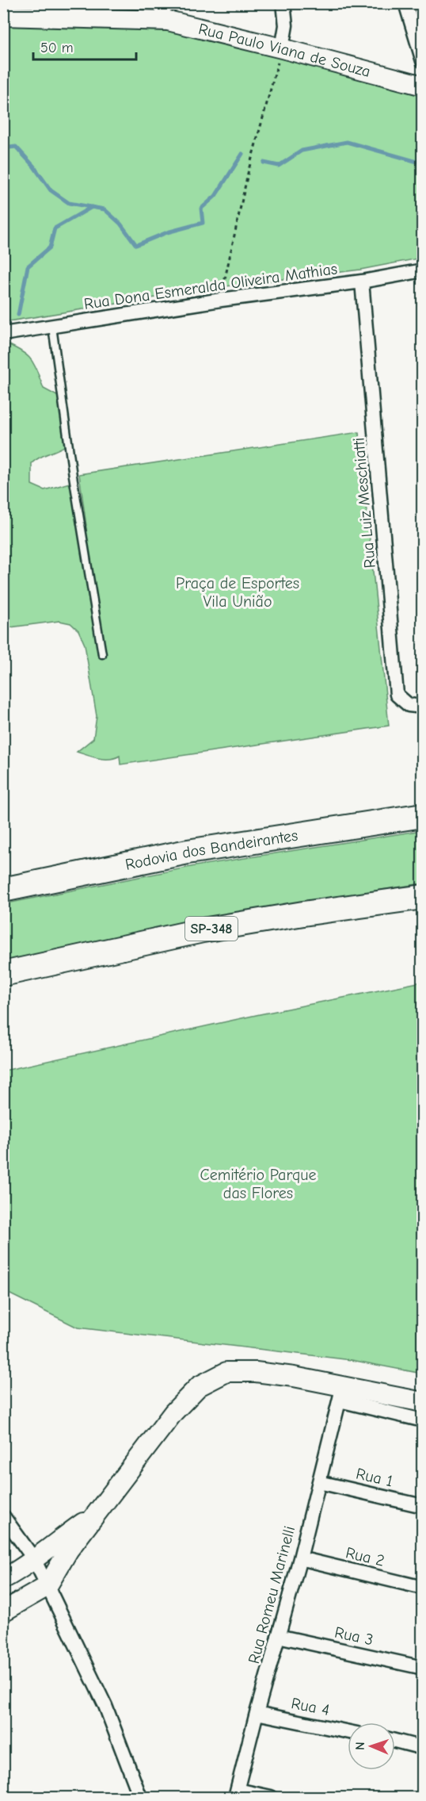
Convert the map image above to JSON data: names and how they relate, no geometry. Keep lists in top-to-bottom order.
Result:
{
  "streets": {
    "highway": ["Rodovia dos Bandeirantes", "SP-348"],
    "main road": ["Rua Paulo Viana de Souza"],
    "street": [
      "Rua Dona Esmeralda Oliveira Mathias",
      "Rua Luiz Meschiatti",
      "Rua 1",
      "Rua 2",
      "Rua Romeu Marinelli",
      "Rua 3",
      "Rua 4"
    ]
  },
  "crossings": [
    ["Rua Dona Esmeralda Oliveira Mathias", "Rua Luiz Meschiatti"],
    ["Rua 1", "Rua Romeu Marinelli"],
    ["Rua 2", "Rua Romeu Marinelli"],
    ["Rua Romeu Marinelli", "Rua 3"],
    ["Rua Romeu Marinelli", "Rua 4"]
  ],
  "parks": ["Praça de Esportes Vila União", "Cemitério Parque das Flores"],
  "scale_bar": "50 m",
  "north": "left"
}
